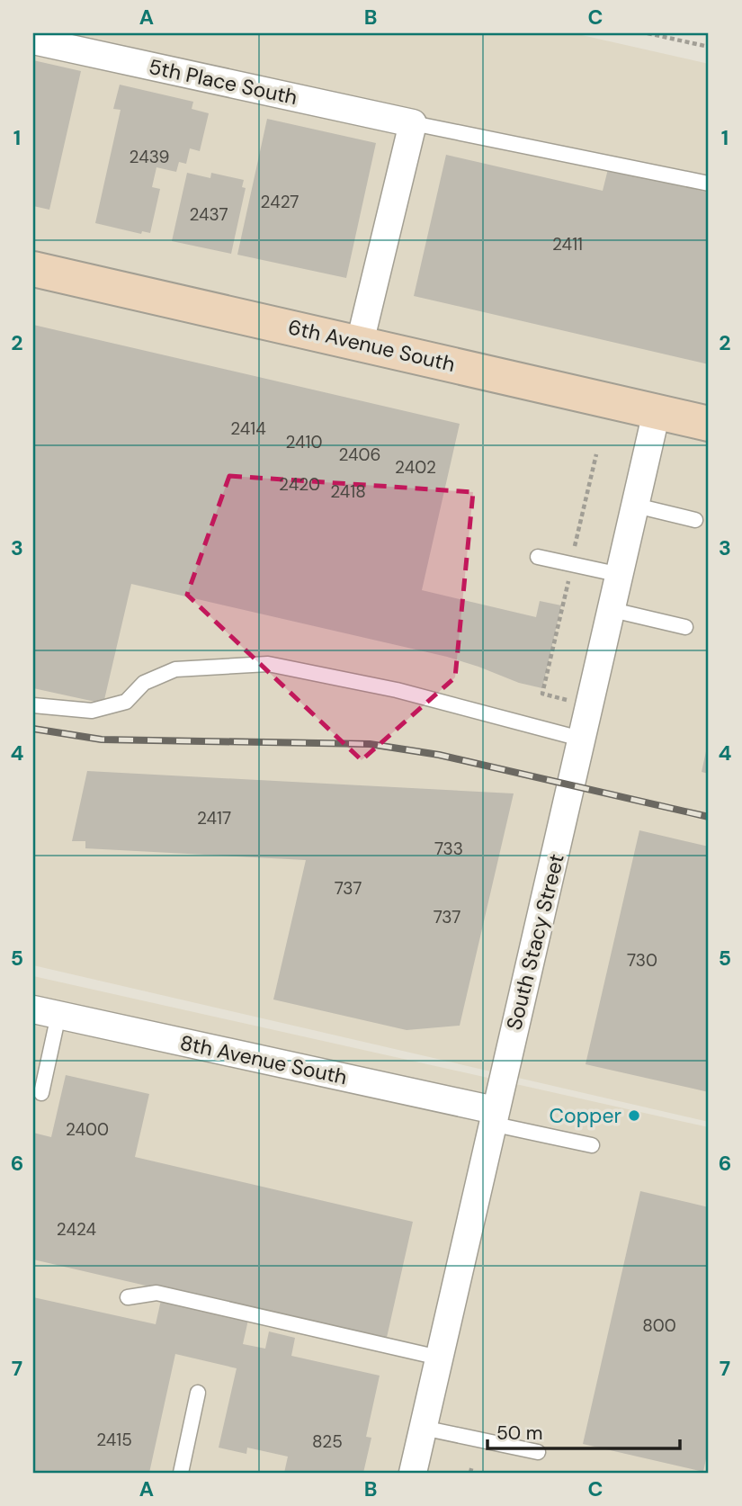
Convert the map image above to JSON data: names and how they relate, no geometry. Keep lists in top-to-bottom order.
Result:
{
  "streets": {
    "street": [
      "5th Place South",
      "6th Avenue South",
      "South Stacy Street",
      "8th Avenue South"
    ]
  },
  "crossings": [
    ["6th Avenue South", "South Stacy Street"],
    ["South Stacy Street", "8th Avenue South"]
  ],
  "places": ["Copper"],
  "house_numbers": [
    "2439",
    "2427",
    "2437",
    "2411",
    "2414",
    "2410",
    "2406",
    "2402",
    "2420",
    "2418",
    "2417",
    "733",
    "737",
    "737",
    "730",
    "2400",
    "2424",
    "800",
    "2415",
    "825"
  ],
  "scale_bar": "50 m",
  "grid": {
    "columns": ["A", "B", "C"],
    "rows": [
      "1",
      "2",
      "3",
      "4",
      "5",
      "6",
      "7"
    ]
  }
}
